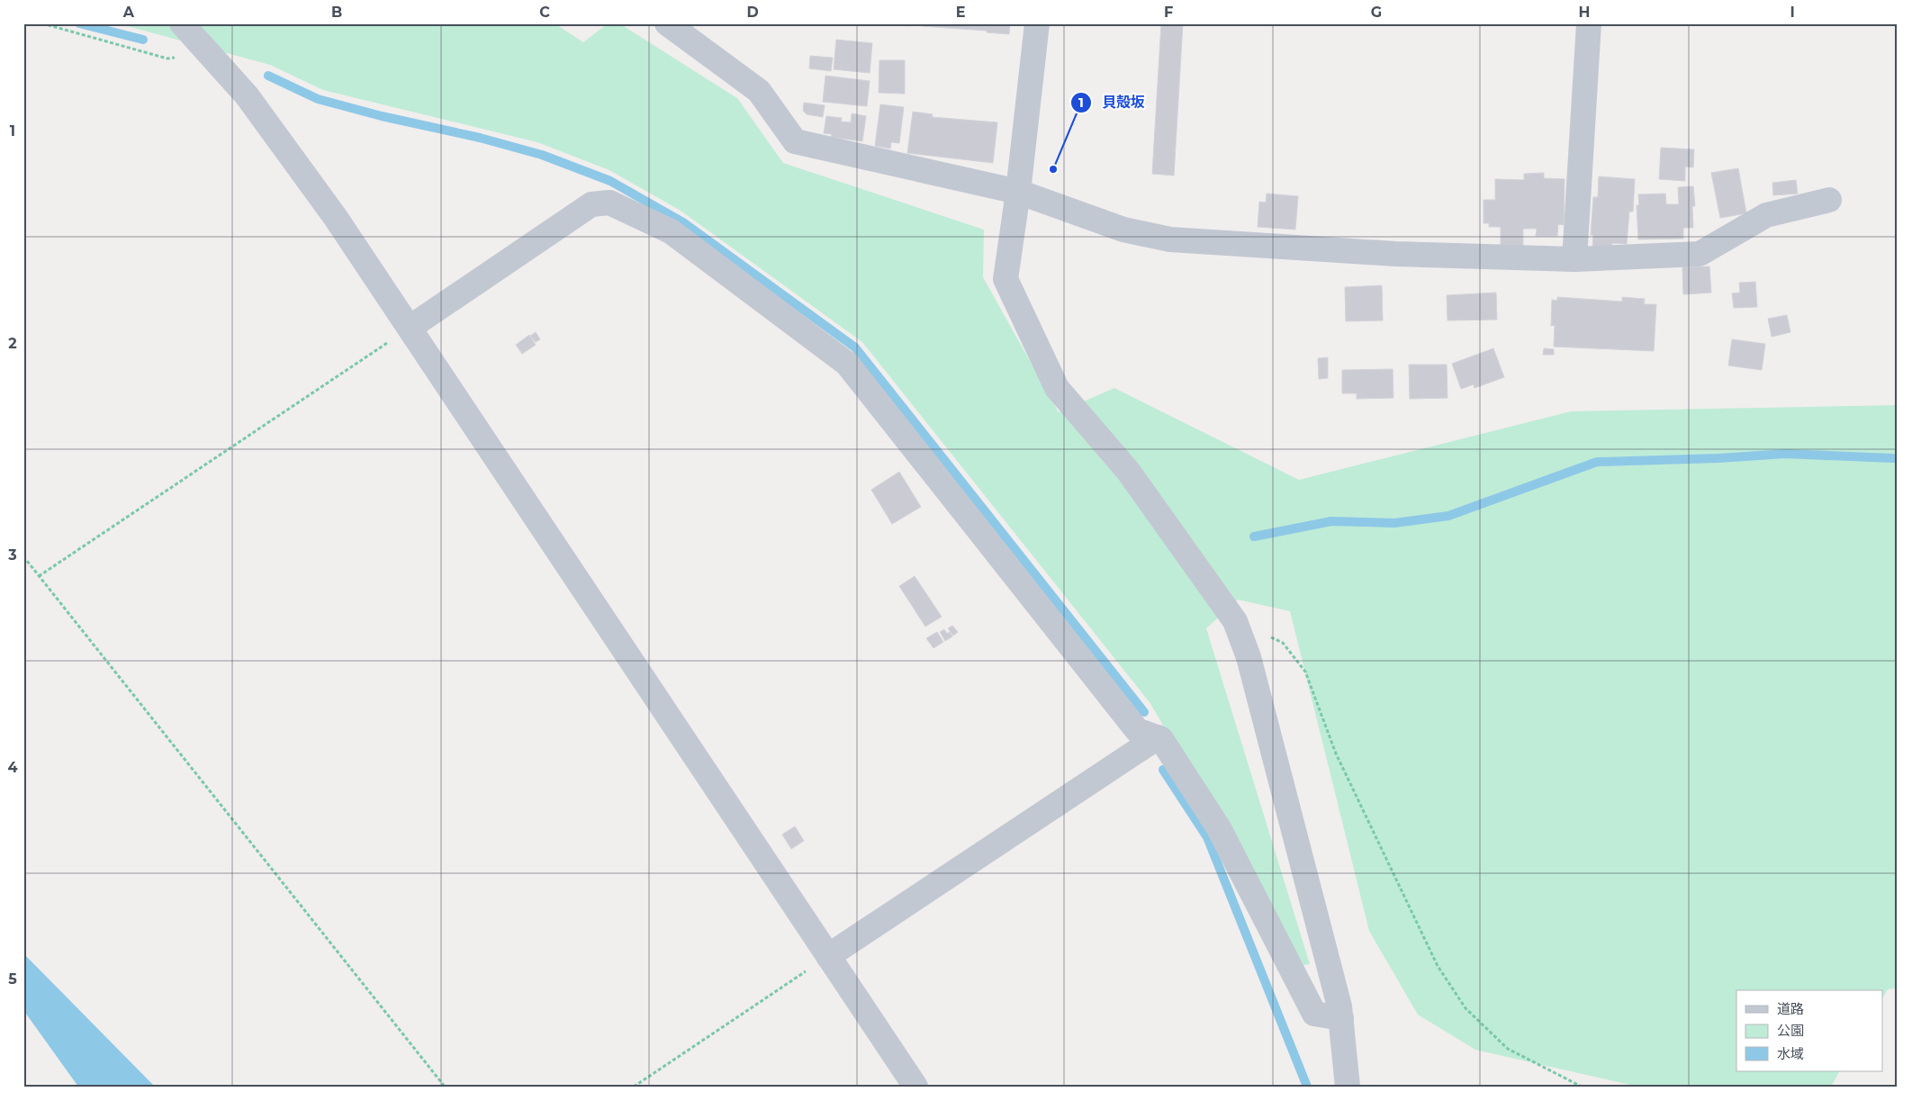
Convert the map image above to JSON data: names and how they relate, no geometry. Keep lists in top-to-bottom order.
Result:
{
  "places": ["貝殻坂"],
  "legend": ["道路", "公園", "水域"],
  "grid": {
    "columns": [
      "A",
      "B",
      "C",
      "D",
      "E",
      "F",
      "G",
      "H",
      "I"
    ],
    "rows": [
      "1",
      "2",
      "3",
      "4",
      "5"
    ]
  }
}
